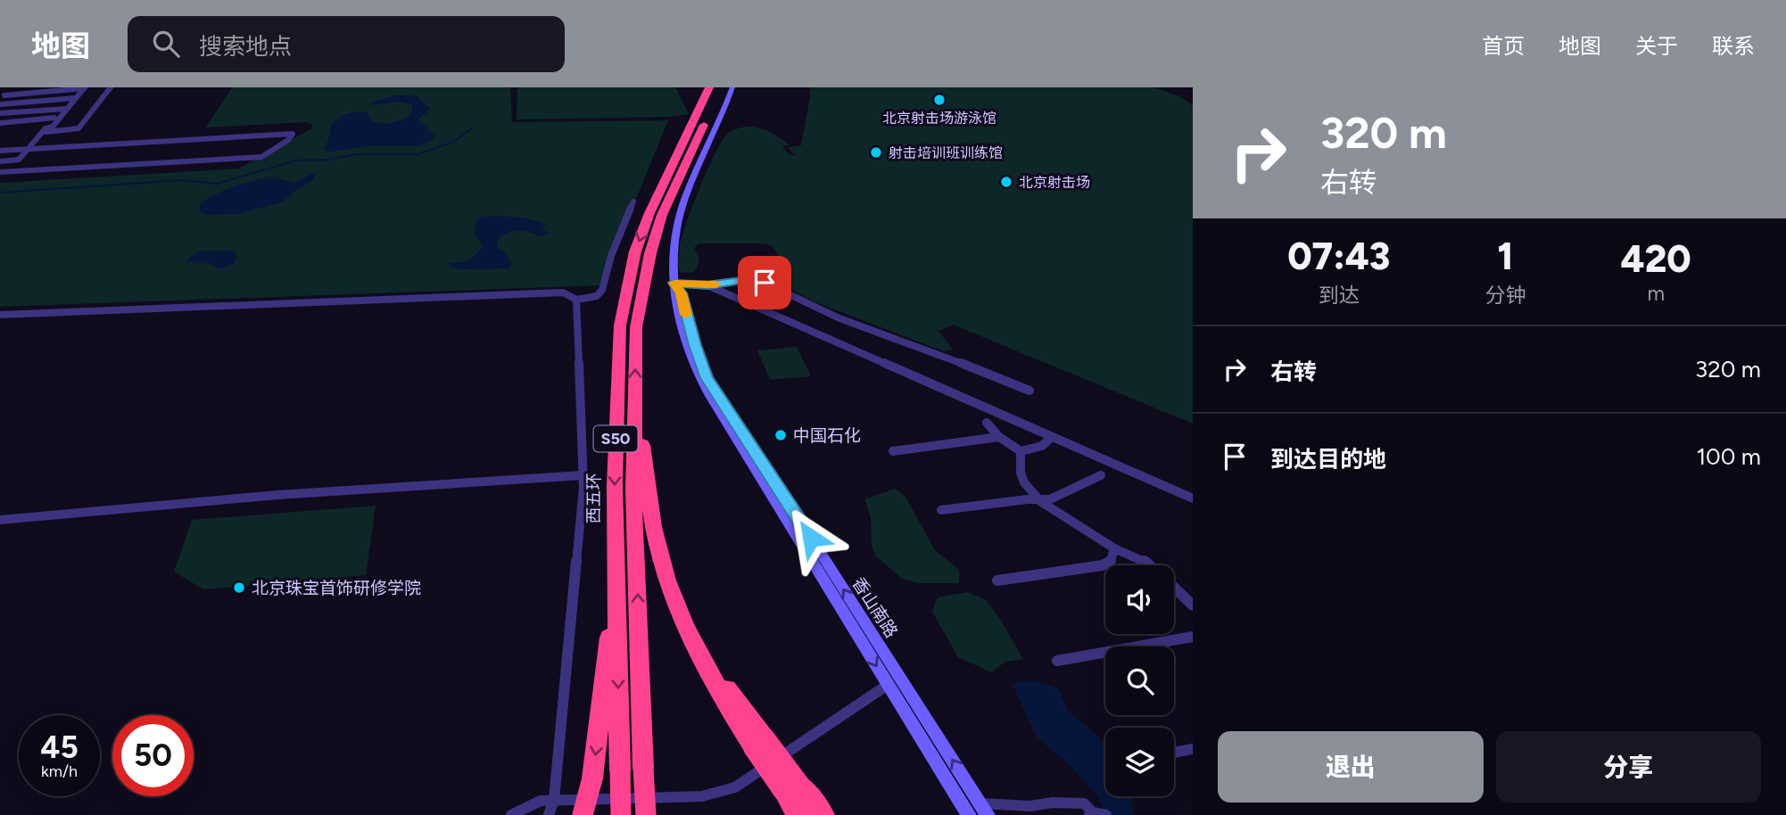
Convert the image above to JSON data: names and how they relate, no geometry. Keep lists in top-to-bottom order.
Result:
{
  "streets": {
    "highway": ["S50", "西五环"],
    "main road": ["香山南路"]
  },
  "crossings": [
    ["西五环", "香山南路"]
  ],
  "places": [
    "北京射击场游泳馆",
    "射击培训班训练馆",
    "北京射击场",
    "中国石化",
    "北京珠宝首饰研修学院"
  ],
  "page": {
    "header": "地图",
    "search": "搜索地点",
    "nav": [
      "首页",
      "地图",
      "关于",
      "联系"
    ],
    "turn": ["320 m", "右转"],
    "eta": [
      "07:43",
      "到达",
      "1",
      "分钟",
      "420",
      "m"
    ],
    "list": [
      {
        "name": "右转",
        "value": "320 m"
      },
      {
        "name": "到达目的地",
        "value": "100 m"
      }
    ],
    "speed": "45 km/h",
    "limit": "50",
    "buttons": ["退出", "分享"]
  }
}
